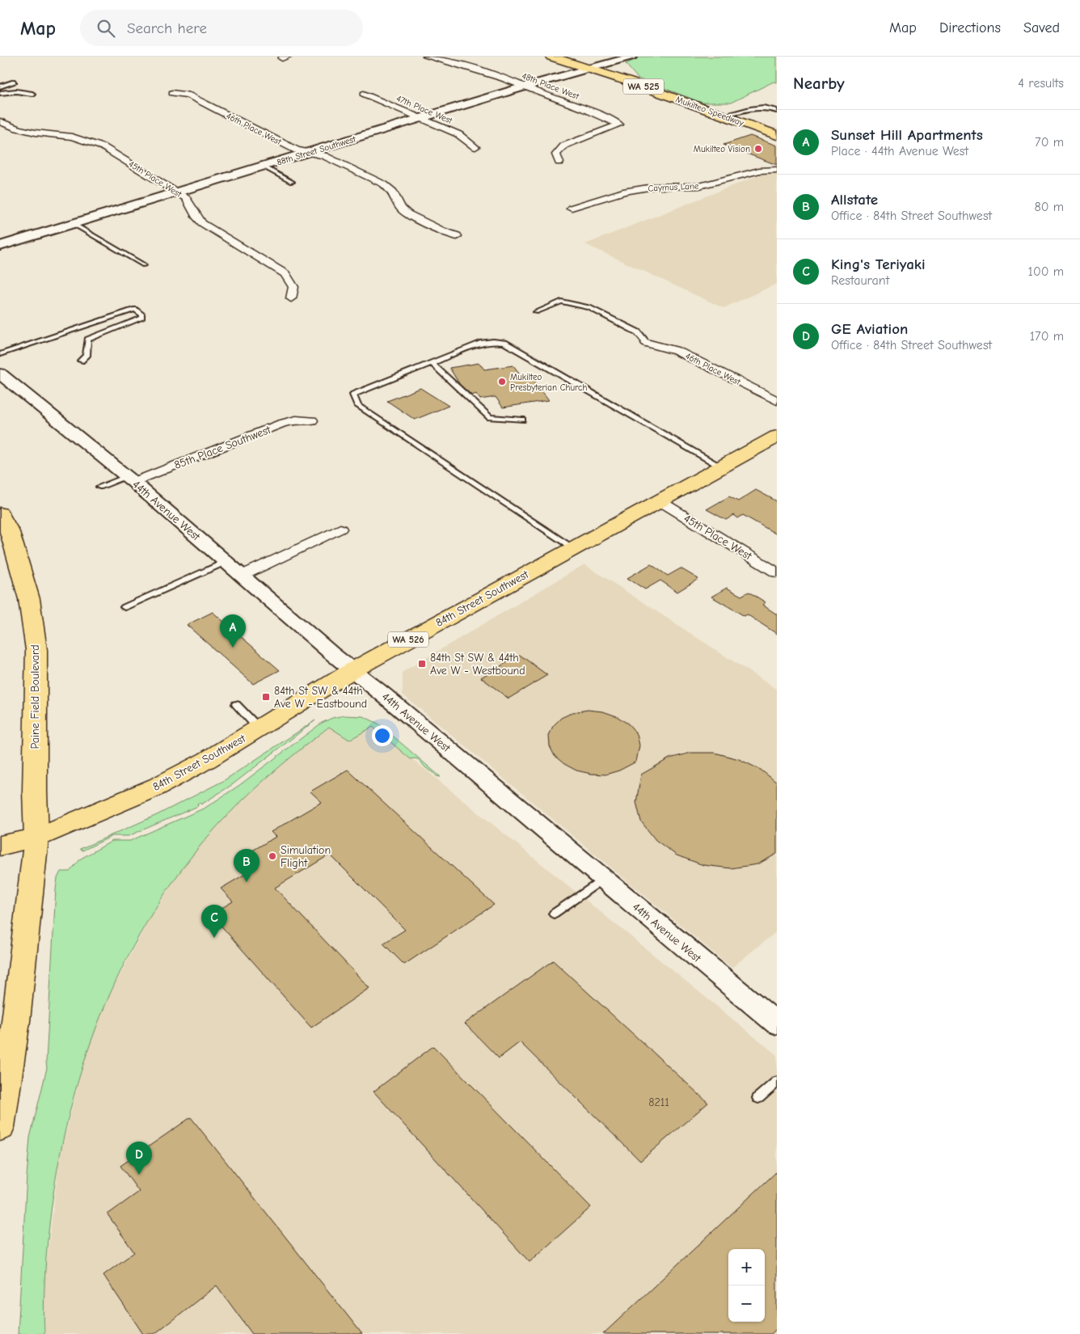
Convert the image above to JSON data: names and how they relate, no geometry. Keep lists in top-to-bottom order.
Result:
{
  "streets": {
    "main road": [
      "WA 525",
      "Mukilteo Speedway",
      "84th Street Southwest",
      "WA 526",
      "Paine Field Boulevard"
    ],
    "street": [
      "48th Place West",
      "47th Place West",
      "46th Place West",
      "88th Street Southwest",
      "45th Place West",
      "Caymus Lane",
      "85th Place Southwest",
      "44th Avenue West"
    ]
  },
  "crossings": [
    ["48th Place West", "88th Street Southwest"],
    ["47th Place West", "88th Street Southwest"],
    ["Mukilteo Speedway", "88th Street Southwest"],
    ["46th Place West", "88th Street Southwest"],
    ["88th Street Southwest", "45th Place West"],
    ["45th Place West", "84th Street Southwest"],
    ["85th Place Southwest", "44th Avenue West"],
    ["44th Avenue West", "84th Street Southwest"],
    ["84th Street Southwest", "Paine Field Boulevard"]
  ],
  "places": {
    "other": ["Mukilteo Vision", "Mukilteo Presbyterian Church", "Simulation Flight"],
    "transit": ["84th St SW & 44th Ave W - Westbound", "84th St SW & 44th Ave W - Eastbound"]
  },
  "house_numbers": ["8211"],
  "page": {
    "header": "Map",
    "search": "Search here",
    "nav": ["Map", "Directions", "Saved"],
    "heading": ["Nearby", "4 results"],
    "list": [
      {
        "mark": "A",
        "name": "Sunset Hill Apartments",
        "note": "Place · 44th Avenue West",
        "value": "70 m"
      },
      {
        "mark": "B",
        "name": "Allstate",
        "note": "Office · 84th Street Southwest",
        "value": "80 m"
      },
      {
        "mark": "C",
        "name": "King's Teriyaki",
        "note": "Restaurant",
        "value": "100 m"
      },
      {
        "mark": "D",
        "name": "GE Aviation",
        "note": "Office · 84th Street Southwest",
        "value": "170 m"
      }
    ],
    "pins": [
      "A",
      "B",
      "C",
      "D"
    ],
    "map_buttons": ["+", "−"]
  }
}
